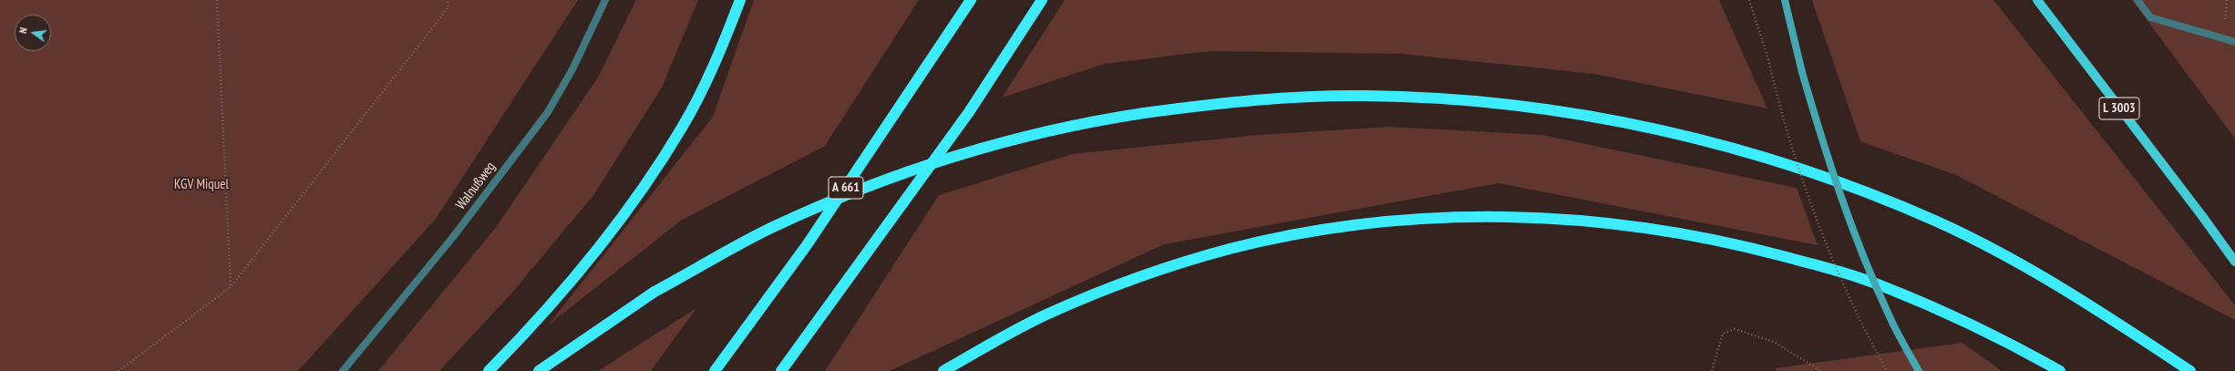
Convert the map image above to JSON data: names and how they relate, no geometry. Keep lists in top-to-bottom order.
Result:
{
  "streets": {
    "highway": ["A 661"],
    "main road": ["L 3003"],
    "lane": ["Walnußweg"]
  },
  "parks": ["KGV Miquel"],
  "north": "left"
}
